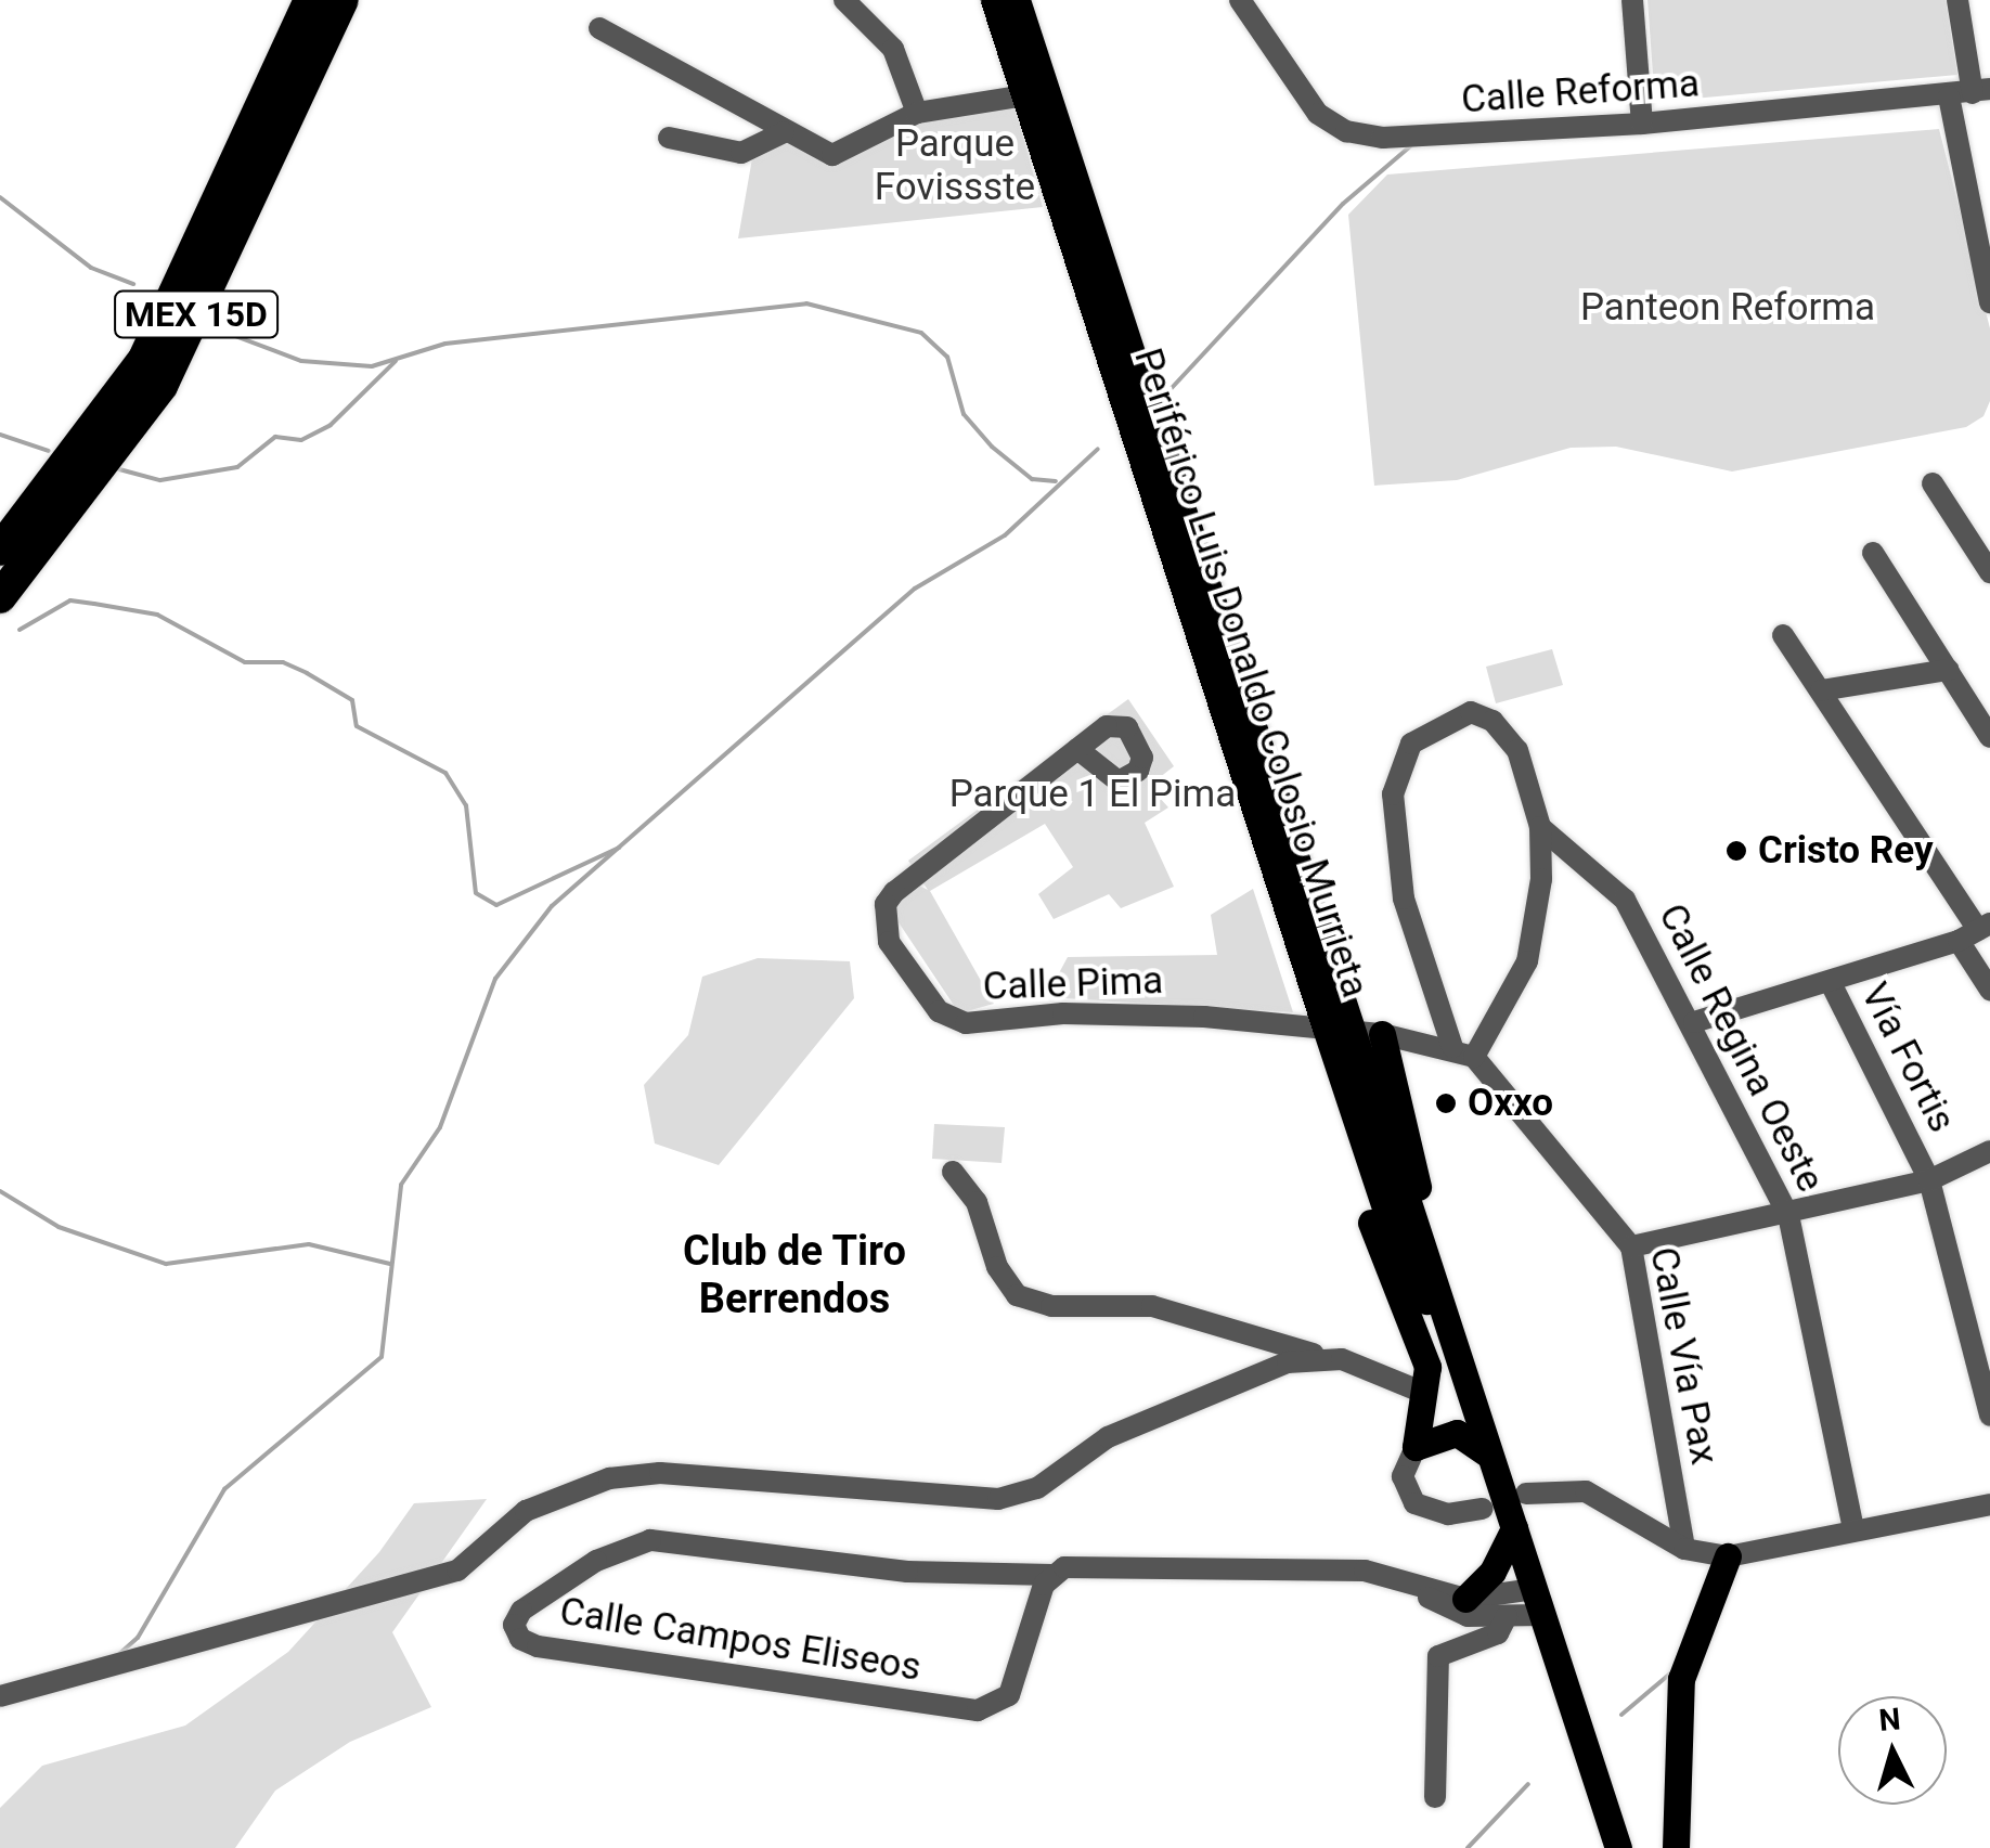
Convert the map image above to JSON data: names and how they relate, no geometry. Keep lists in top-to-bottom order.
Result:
{
  "streets": {
    "highway": ["MEX 15D"],
    "main road": ["Periférico Luis Donaldo Colosio Murrieta"],
    "street": [
      "Calle Reforma",
      "Calle Pima",
      "Calle Regina Oeste",
      "Vía Fortis",
      "Calle Vía Pax",
      "Calle Campos Eliseos"
    ]
  },
  "crossings": [
    ["Periférico Luis Donaldo Colosio Murrieta", "Calle Pima"],
    ["Periférico Luis Donaldo Colosio Murrieta", "Calle Vía Pax"],
    ["Calle Pima", "Calle Vía Pax"]
  ],
  "districts": ["Club de Tiro Berrendos"],
  "parks": ["Parque Fovissste", "Panteon Reforma", "Parque 1 El Pima"],
  "places": ["Cristo Rey", "Oxxo"],
  "north": "top"
}
